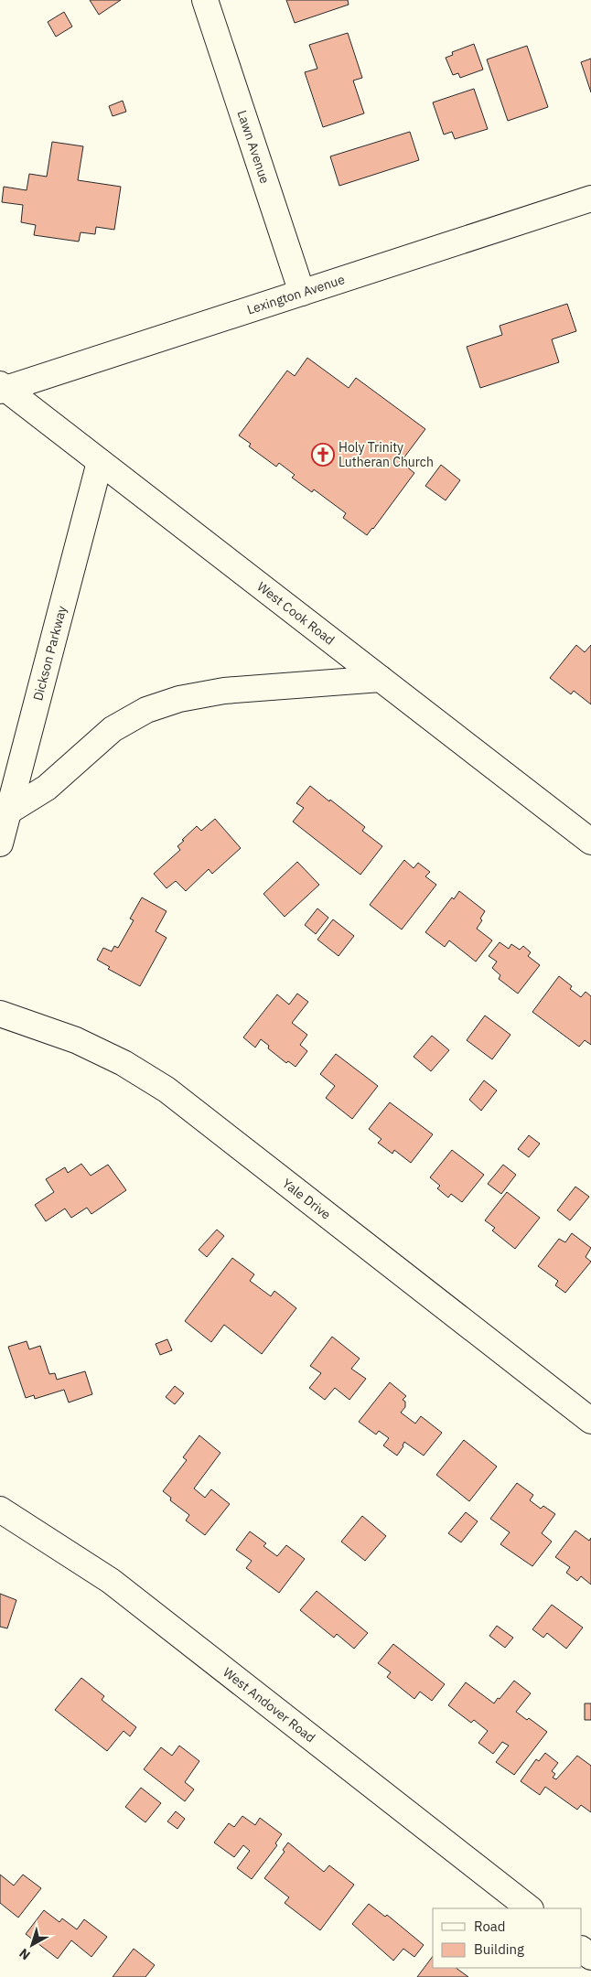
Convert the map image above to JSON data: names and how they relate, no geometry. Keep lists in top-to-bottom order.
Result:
{
  "streets": {
    "street": [
      "Lawn Avenue",
      "Lexington Avenue",
      "West Cook Road",
      "Dickson Parkway",
      "Yale Drive",
      "West Andover Road"
    ]
  },
  "crossings": [
    ["Lawn Avenue", "Lexington Avenue"],
    ["Lexington Avenue", "West Cook Road"],
    ["West Cook Road", "Dickson Parkway"]
  ],
  "places": {
    "church": ["Holy Trinity Lutheran Church"]
  },
  "legend": ["Road", "Building"],
  "north": "bottom left"
}
